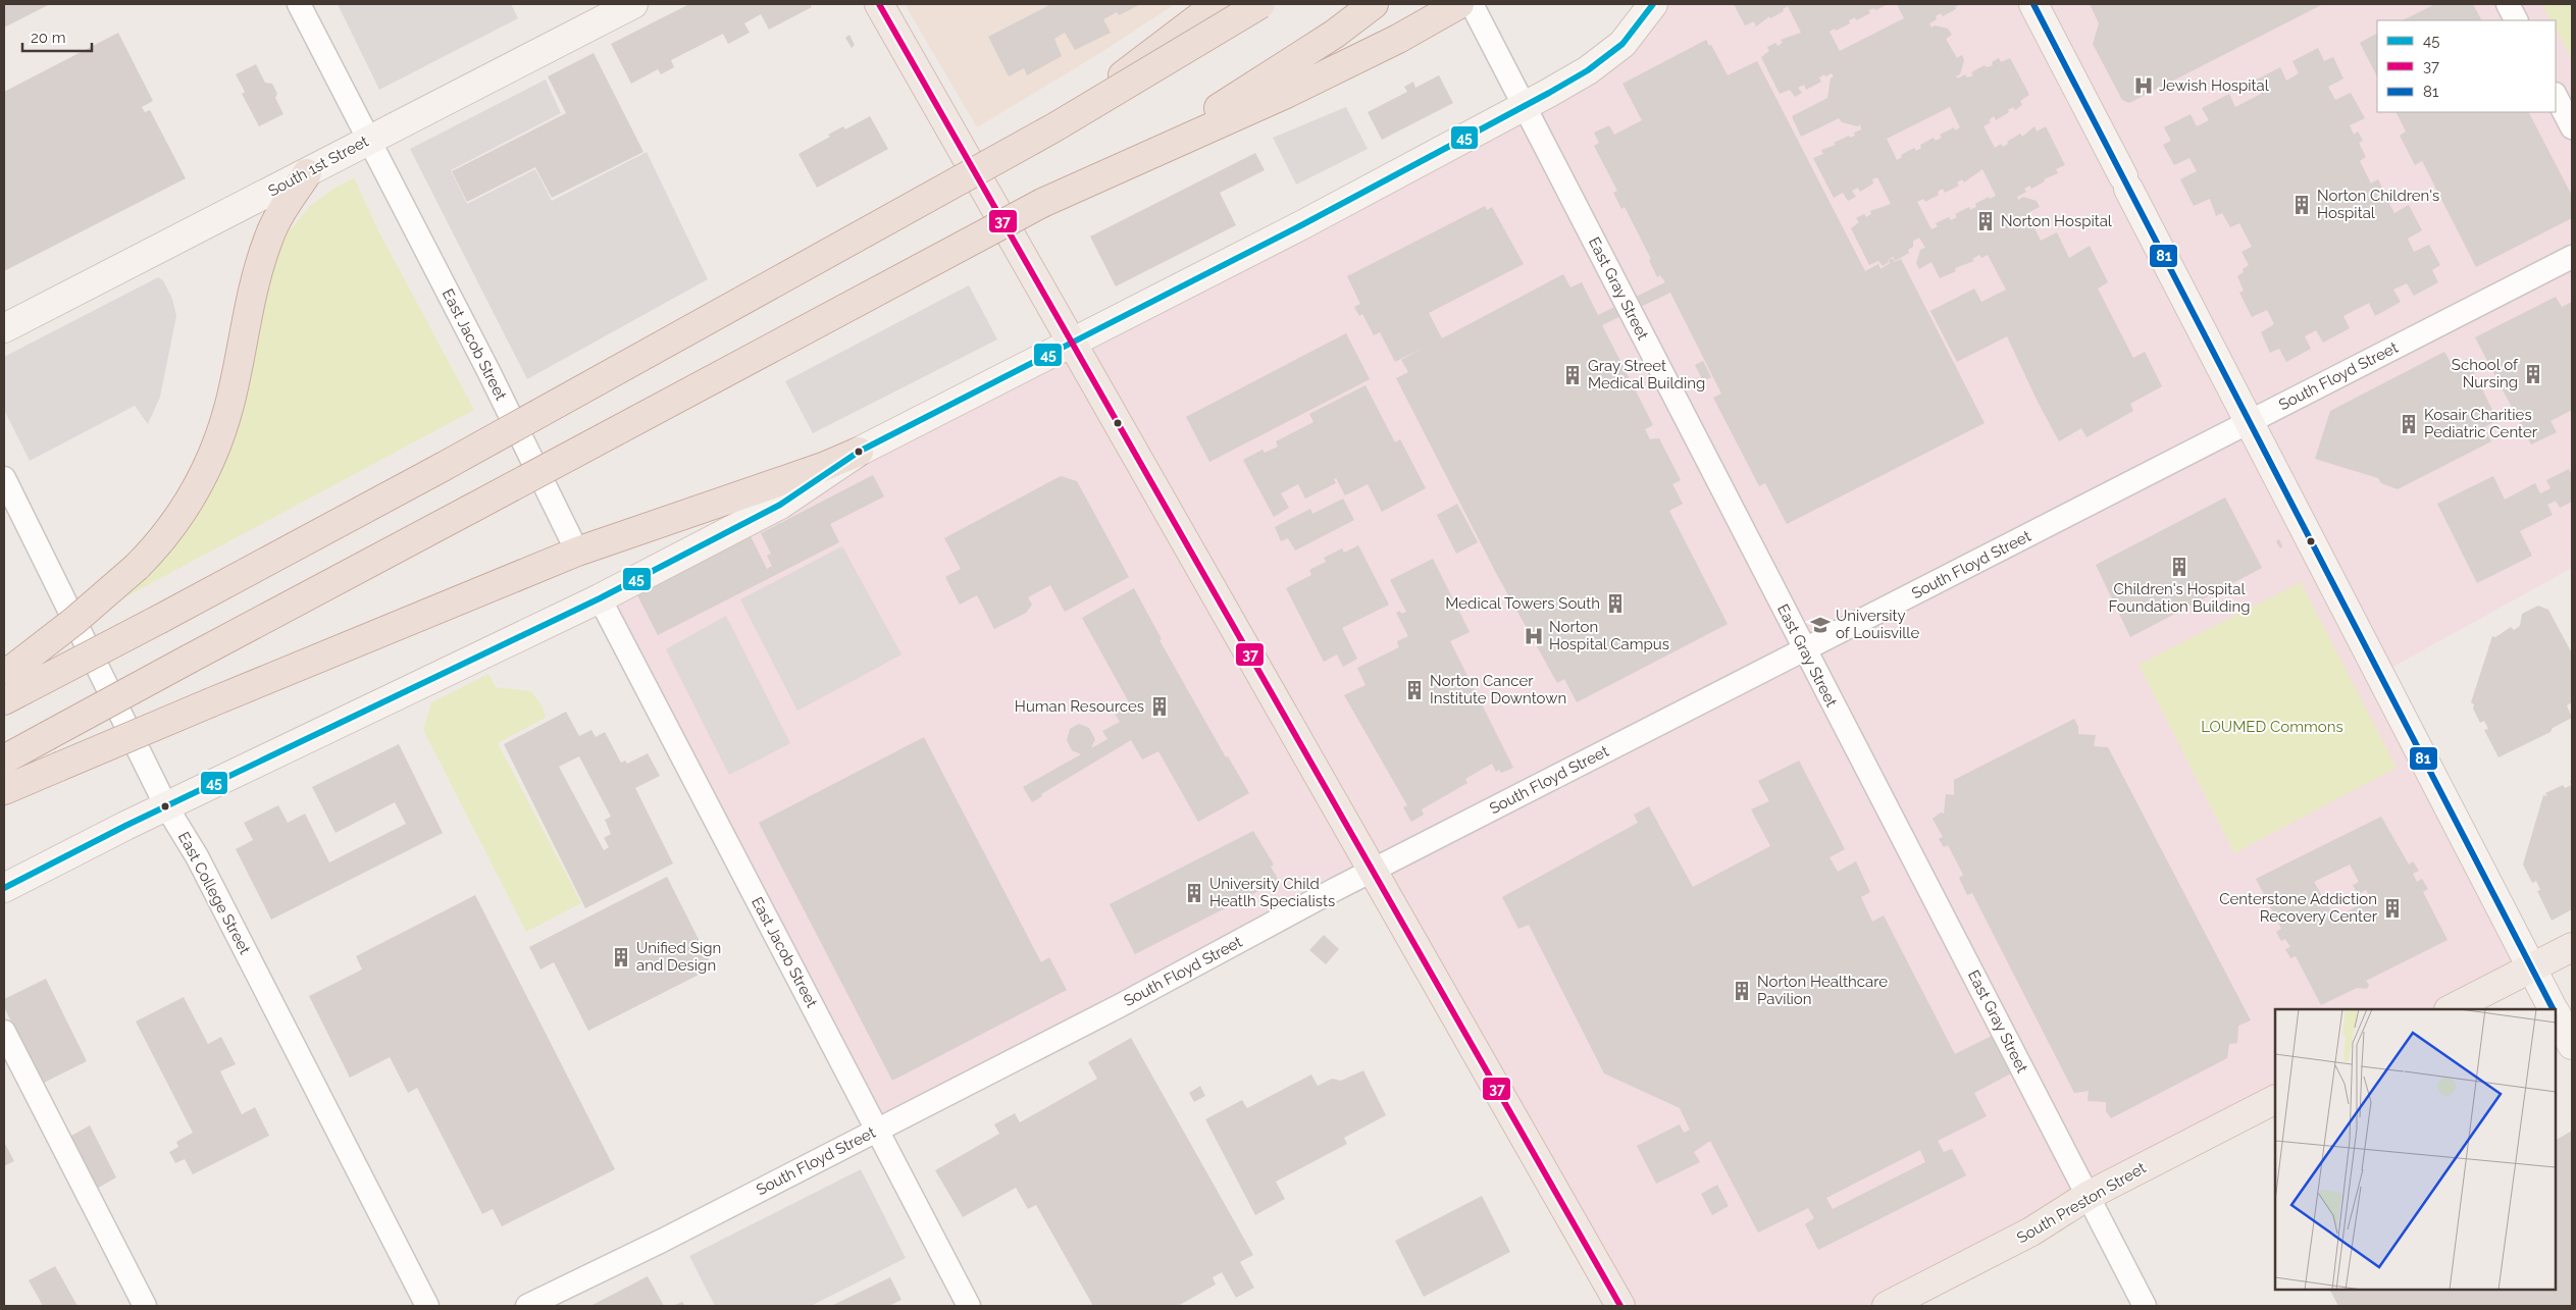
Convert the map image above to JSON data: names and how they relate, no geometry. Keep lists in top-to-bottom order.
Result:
{
  "streets": {
    "main road": ["South Preston Street"],
    "street": [
      "South 1st Street",
      "East Gray Street",
      "East Jacob Street",
      "South Floyd Street",
      "East College Street"
    ]
  },
  "crossings": [
    ["South 1st Street", "East Jacob Street"],
    ["East Gray Street", "South Floyd Street"],
    ["East Gray Street", "South Preston Street"],
    ["East Jacob Street", "South Floyd Street"]
  ],
  "parks": ["LOUMED Commons"],
  "places": {
    "hospital": ["Jewish Hospital", "Norton Hospital Campus"],
    "building": [
      "Norton Children's Hospital",
      "Norton Hospital",
      "School of Nursing",
      "Gray Street Medical Building",
      "Kosair Charities Pediatric Center",
      "Children's Hospital Foundation Building",
      "Medical Towers South",
      "Norton Cancer Institute Downtown",
      "Human Resources",
      "University Child Heatlh Specialists",
      "Centerstone Addiction Recovery Center",
      "Unified Sign and Design",
      "Norton Healthcare Pavilion"
    ],
    "school or university": ["University of Louisville"]
  },
  "lines": ["transit line 45", "transit line 37", "transit line 81"],
  "legend": ["45", "37", "81"],
  "scale_bar": "20 m"
}
